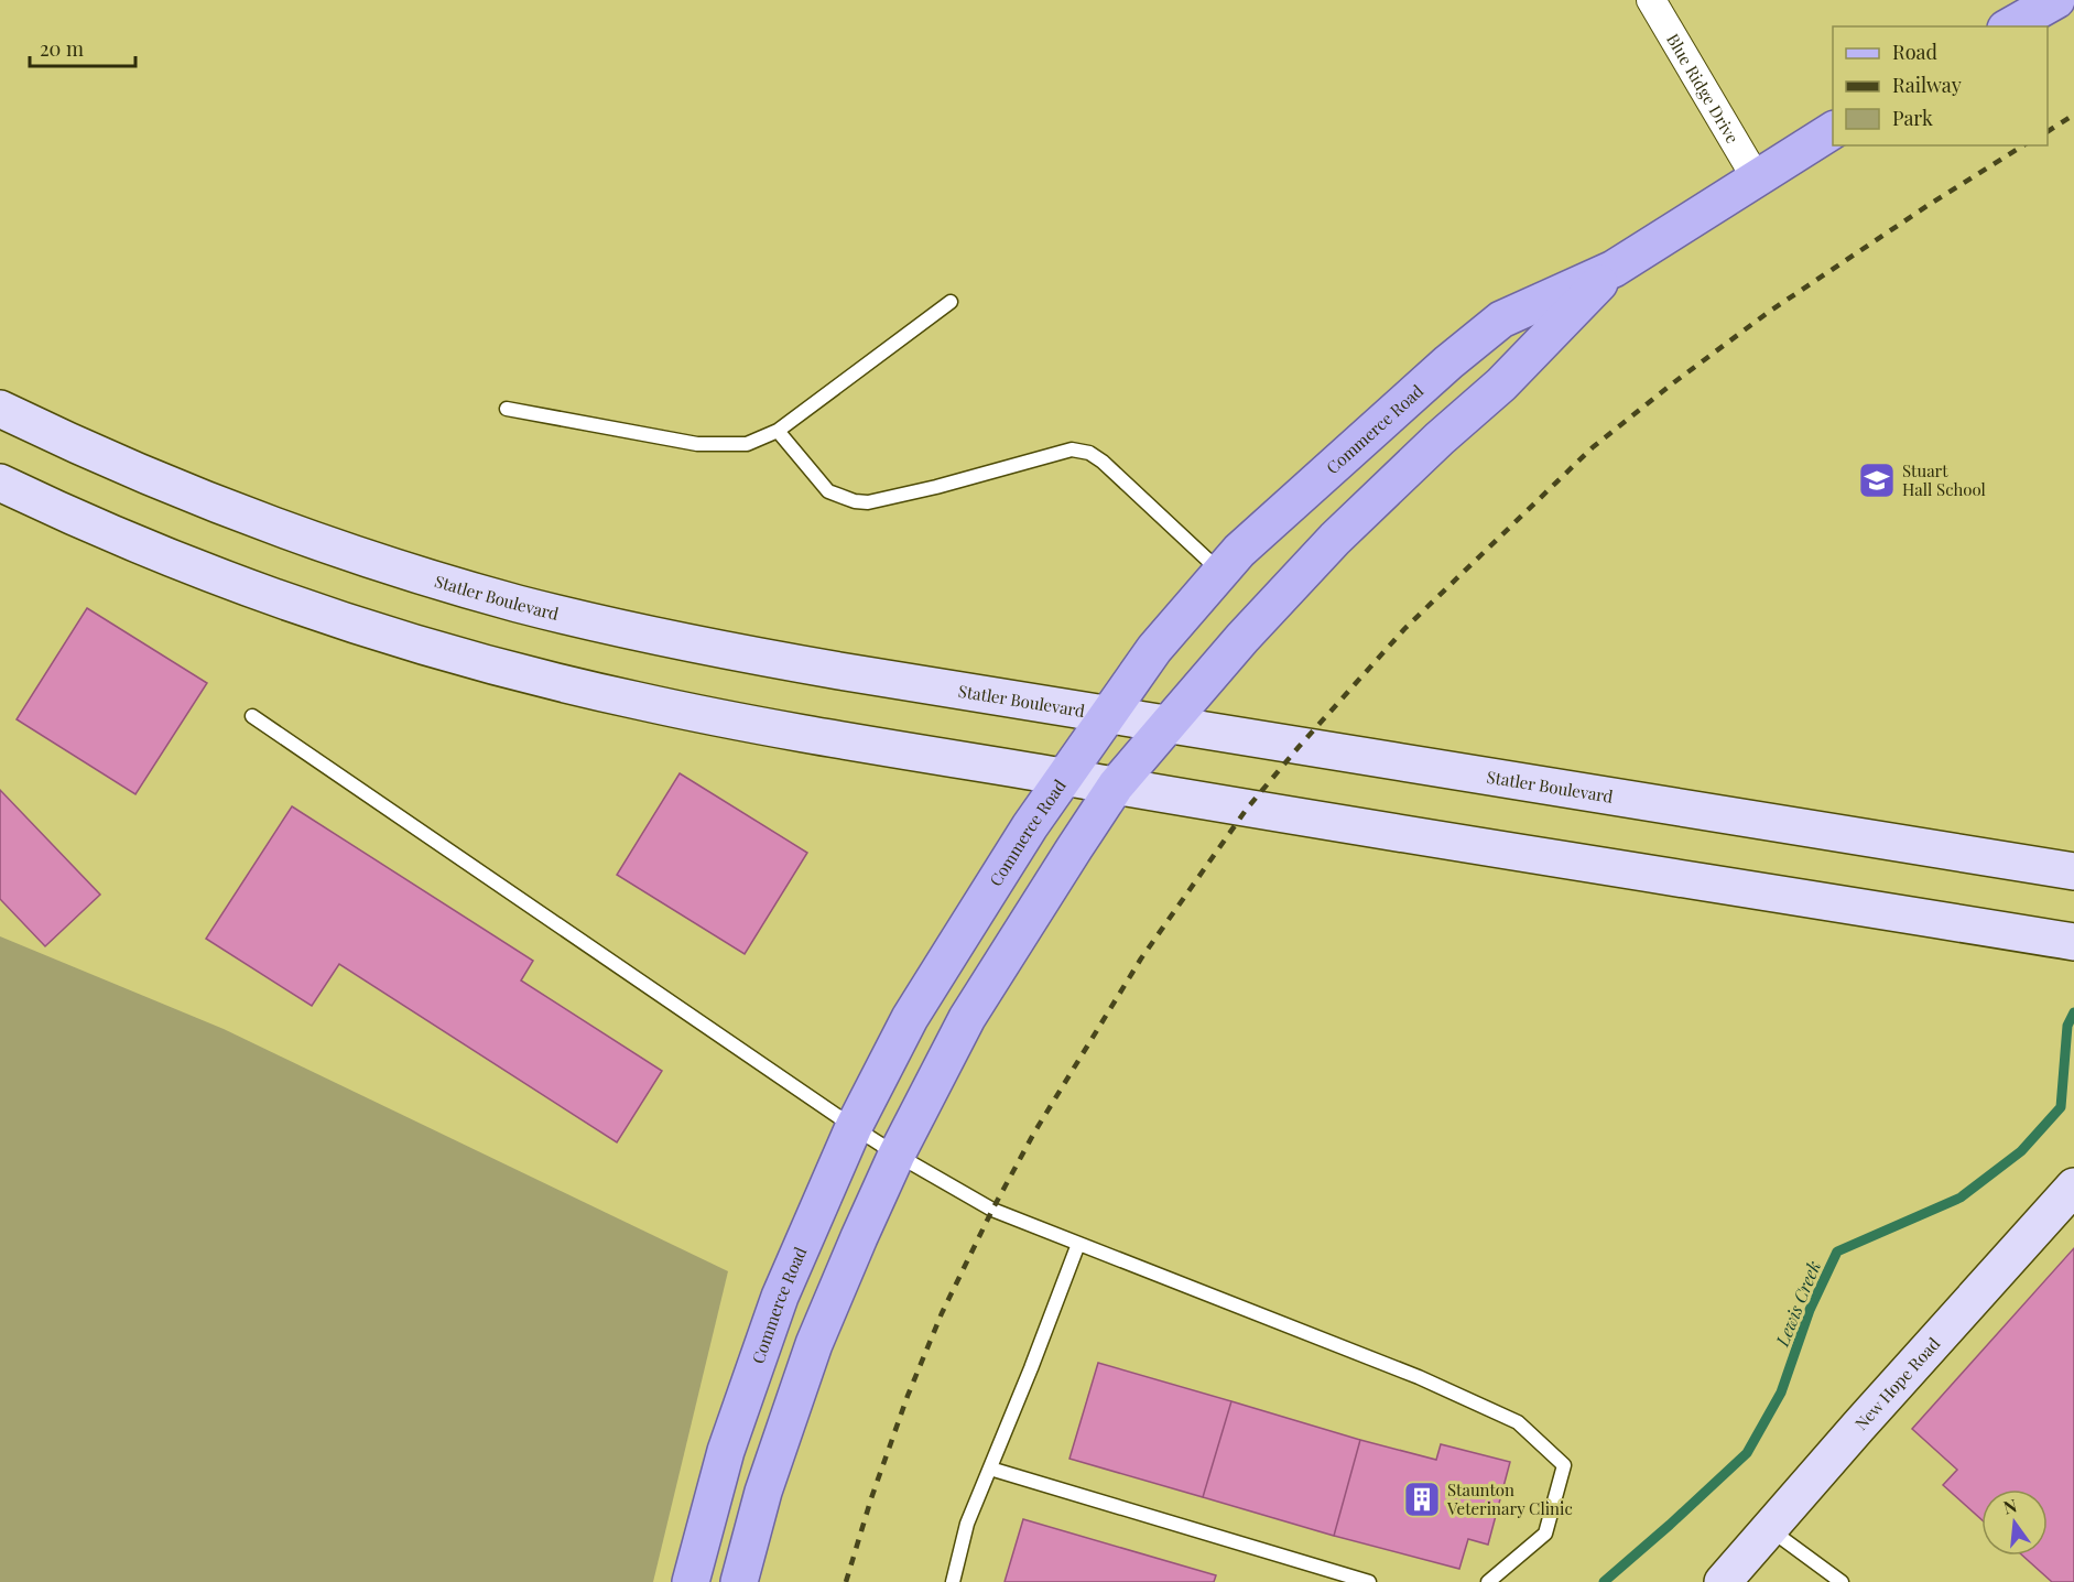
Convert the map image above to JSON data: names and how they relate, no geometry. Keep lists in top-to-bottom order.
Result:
{
  "streets": {
    "main road": ["Commerce Road", "Statler Boulevard", "New Hope Road"],
    "street": ["Blue Ridge Drive"]
  },
  "crossings": [
    ["Blue Ridge Drive", "Commerce Road"],
    ["Commerce Road", "Statler Boulevard"]
  ],
  "water": ["Lewis Creek"],
  "places": {
    "school or university": ["Stuart Hall School"],
    "building": ["Staunton Veterinary Clinic"]
  },
  "legend": ["Road", "Railway", "Park"],
  "scale_bar": "20 m",
  "north": "top"
}
